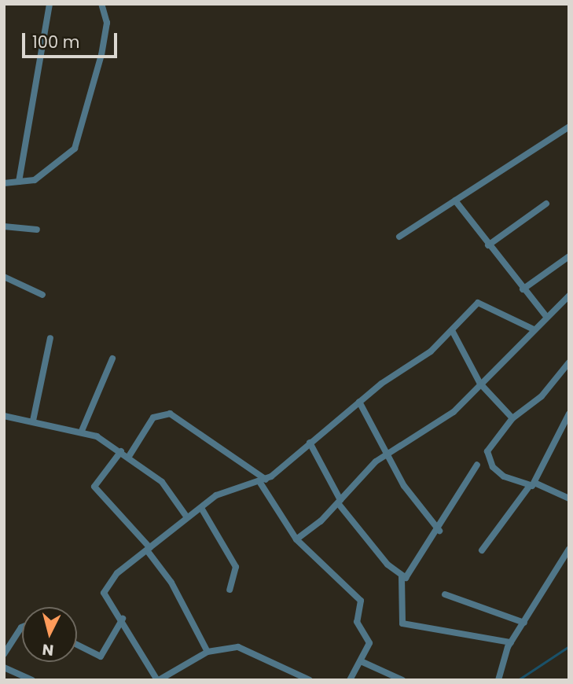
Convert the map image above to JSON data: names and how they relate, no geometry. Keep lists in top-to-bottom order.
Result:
{
  "scale_bar": "100 m",
  "north": "bottom"
}
